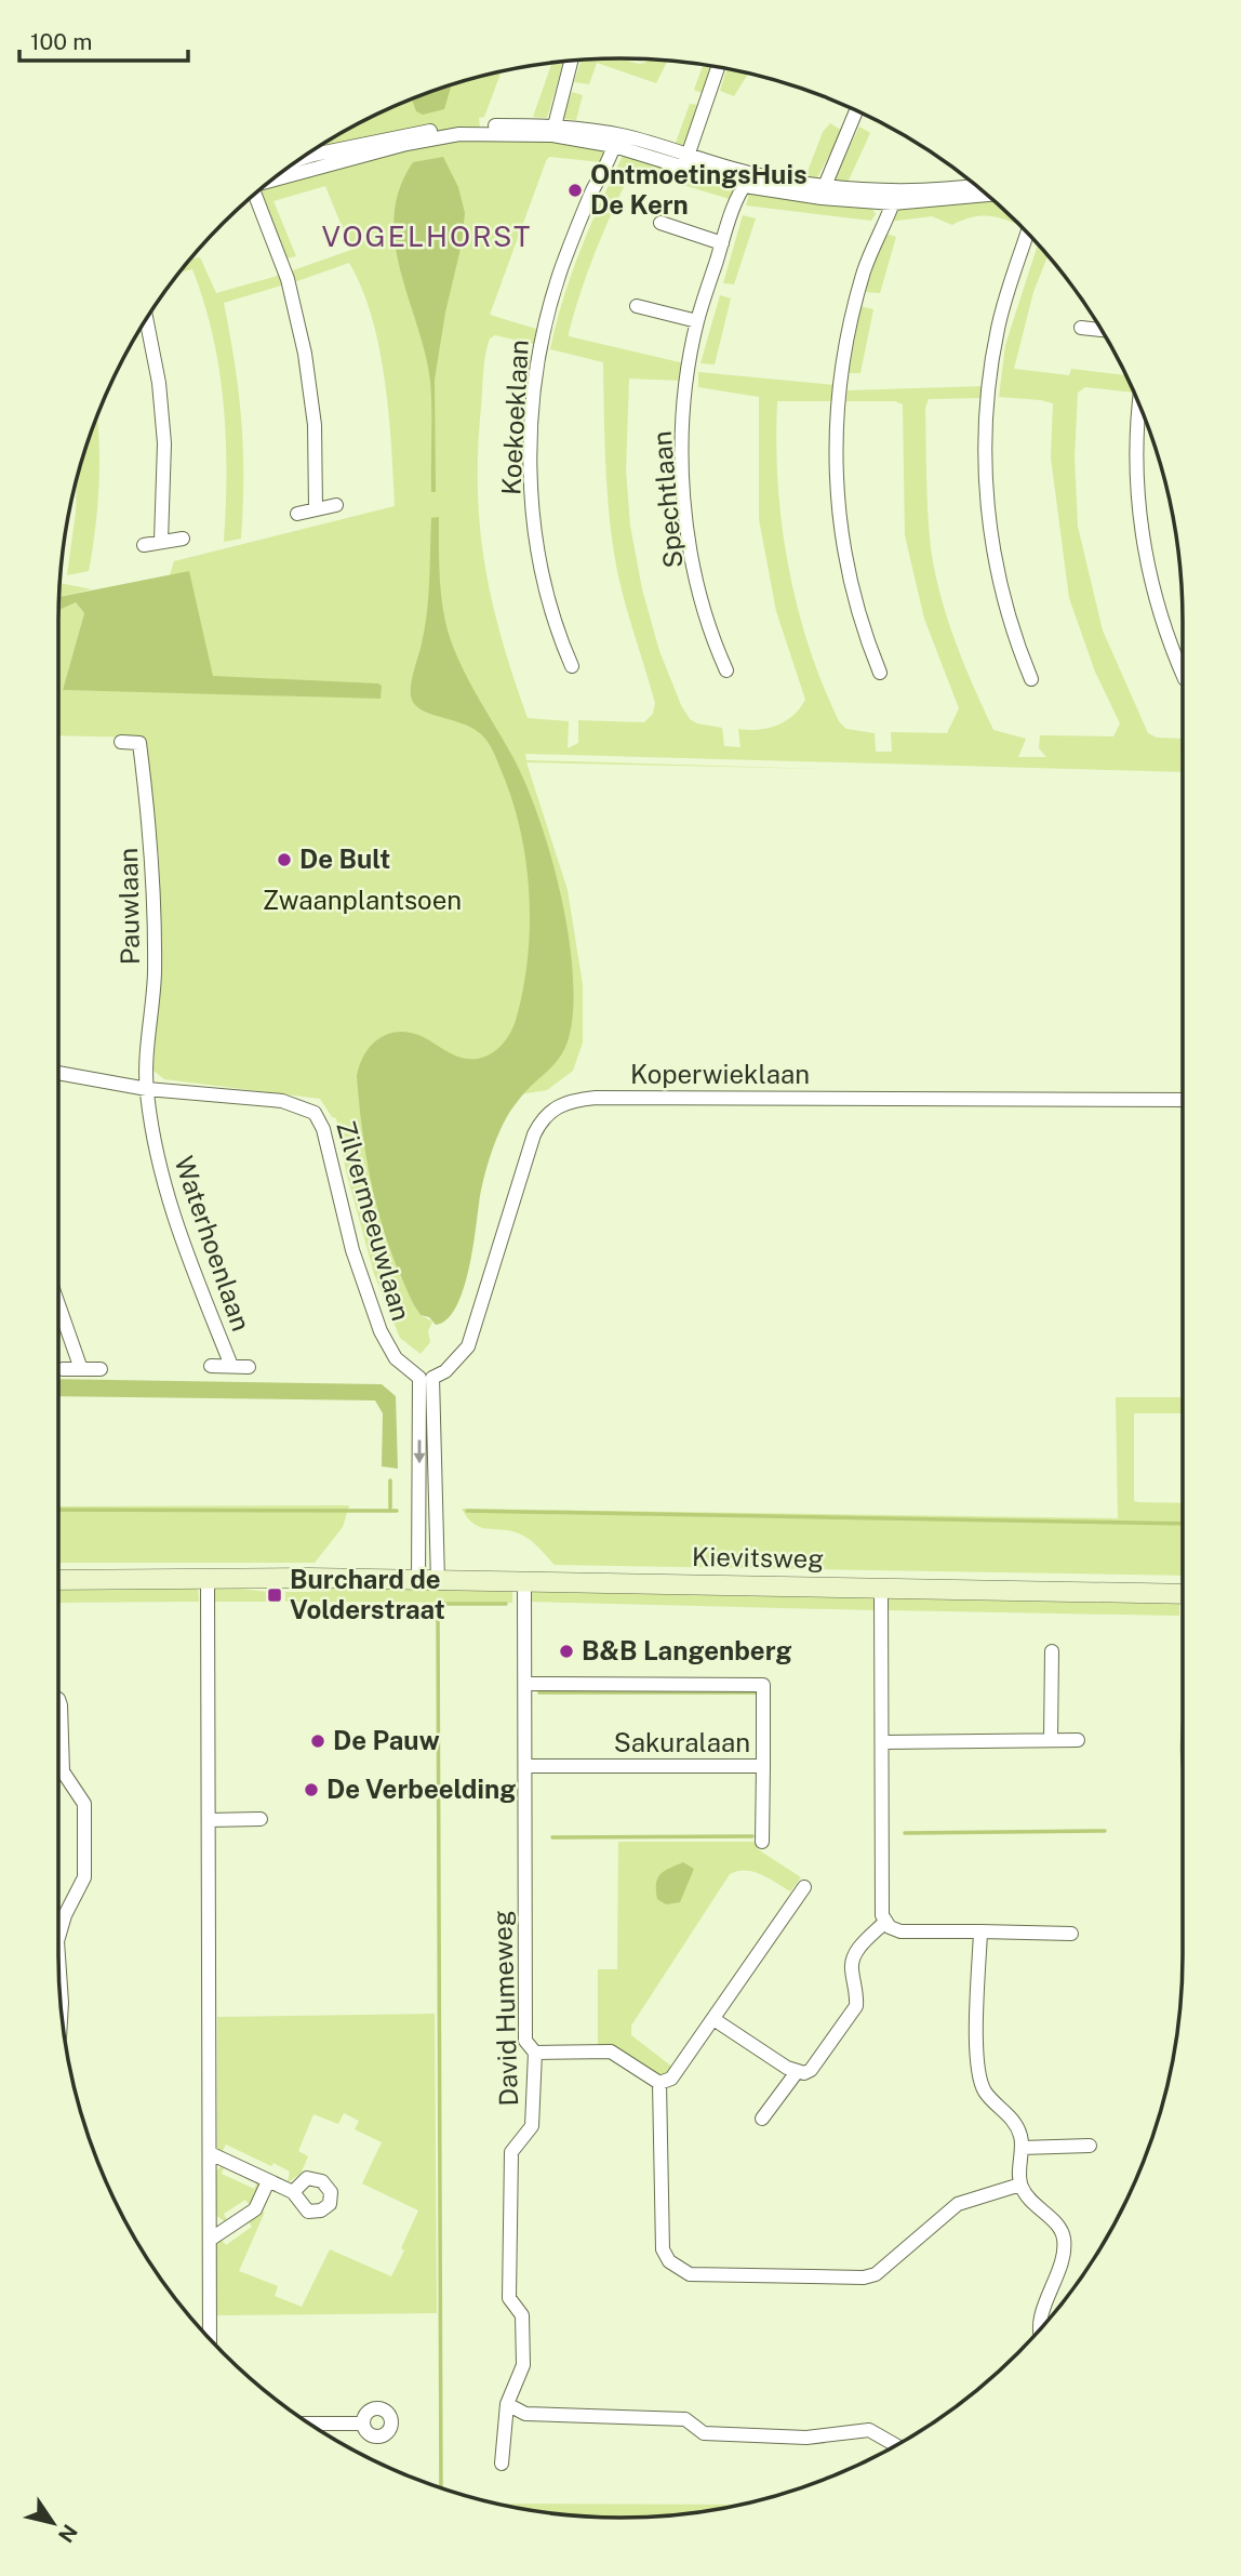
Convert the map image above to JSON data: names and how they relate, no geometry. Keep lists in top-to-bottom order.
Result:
{
  "streets": {
    "street": [
      "Koekoeklaan",
      "Spechtlaan",
      "Pauwlaan",
      "Koperwieklaan",
      "Zilvermeeuwlaan",
      "Waterhoenlaan",
      "Kievitsweg",
      "Sakuralaan",
      "David Humeweg"
    ]
  },
  "crossings": [
    ["Pauwlaan", "Zilvermeeuwlaan"],
    ["Pauwlaan", "Waterhoenlaan"],
    ["Koperwieklaan", "Zilvermeeuwlaan"],
    ["Zilvermeeuwlaan", "Waterhoenlaan"],
    ["Kievitsweg", "David Humeweg"],
    ["Sakuralaan", "David Humeweg"]
  ],
  "districts": ["VOGELHORST"],
  "parks": ["Zwaanplantsoen"],
  "places": {
    "other": [
      "OntmoetingsHuis De Kern",
      "De Bult",
      "B&B Langenberg",
      "De Pauw",
      "De Verbeelding"
    ],
    "transit": ["Burchard de Volderstraat"]
  },
  "scale_bar": "100 m",
  "north": "bottom right"
}
